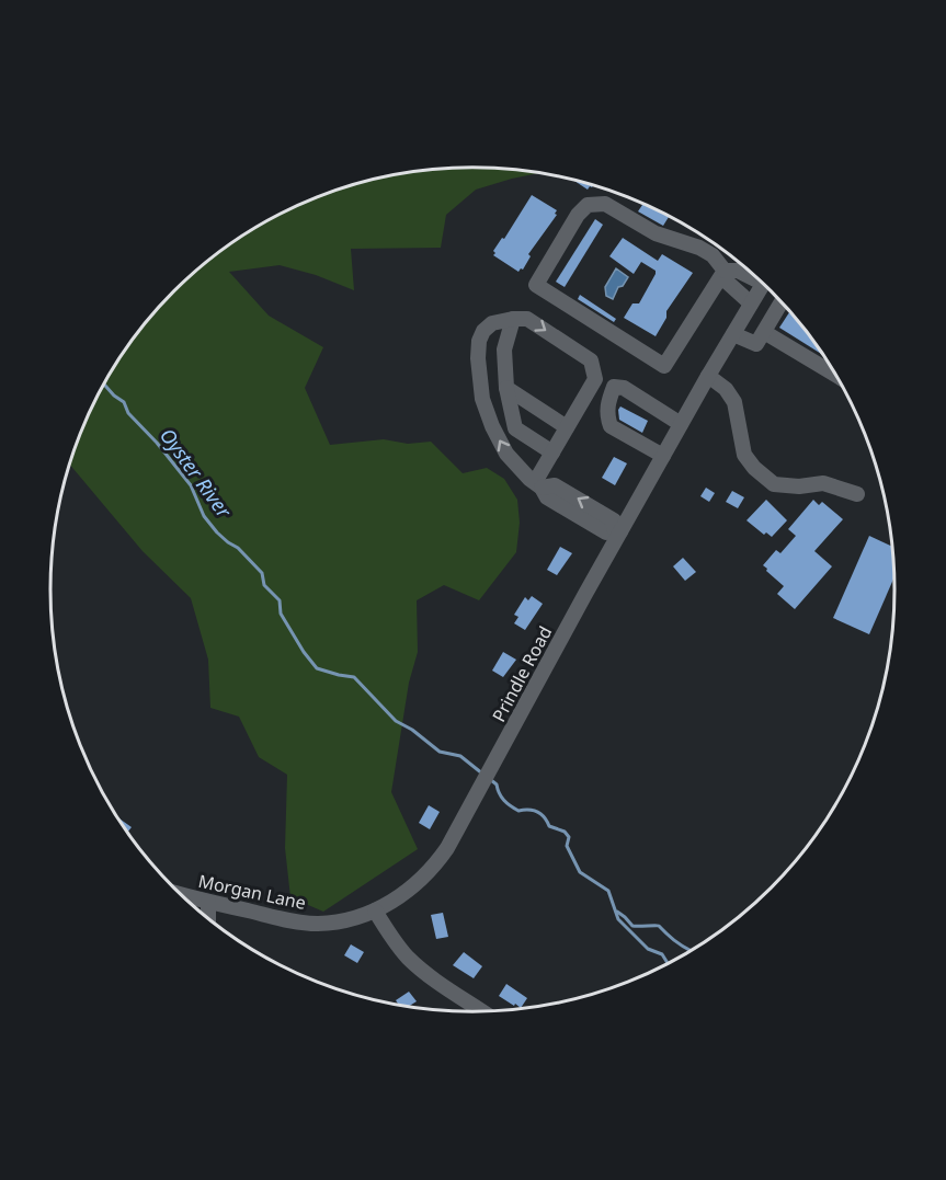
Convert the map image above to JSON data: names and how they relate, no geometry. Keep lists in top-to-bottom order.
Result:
{
  "streets": {
    "street": ["Prindle Road", "Morgan Lane"]
  },
  "crossings": [
    ["Prindle Road", "Morgan Lane"]
  ],
  "water": ["Oyster River"]
}
